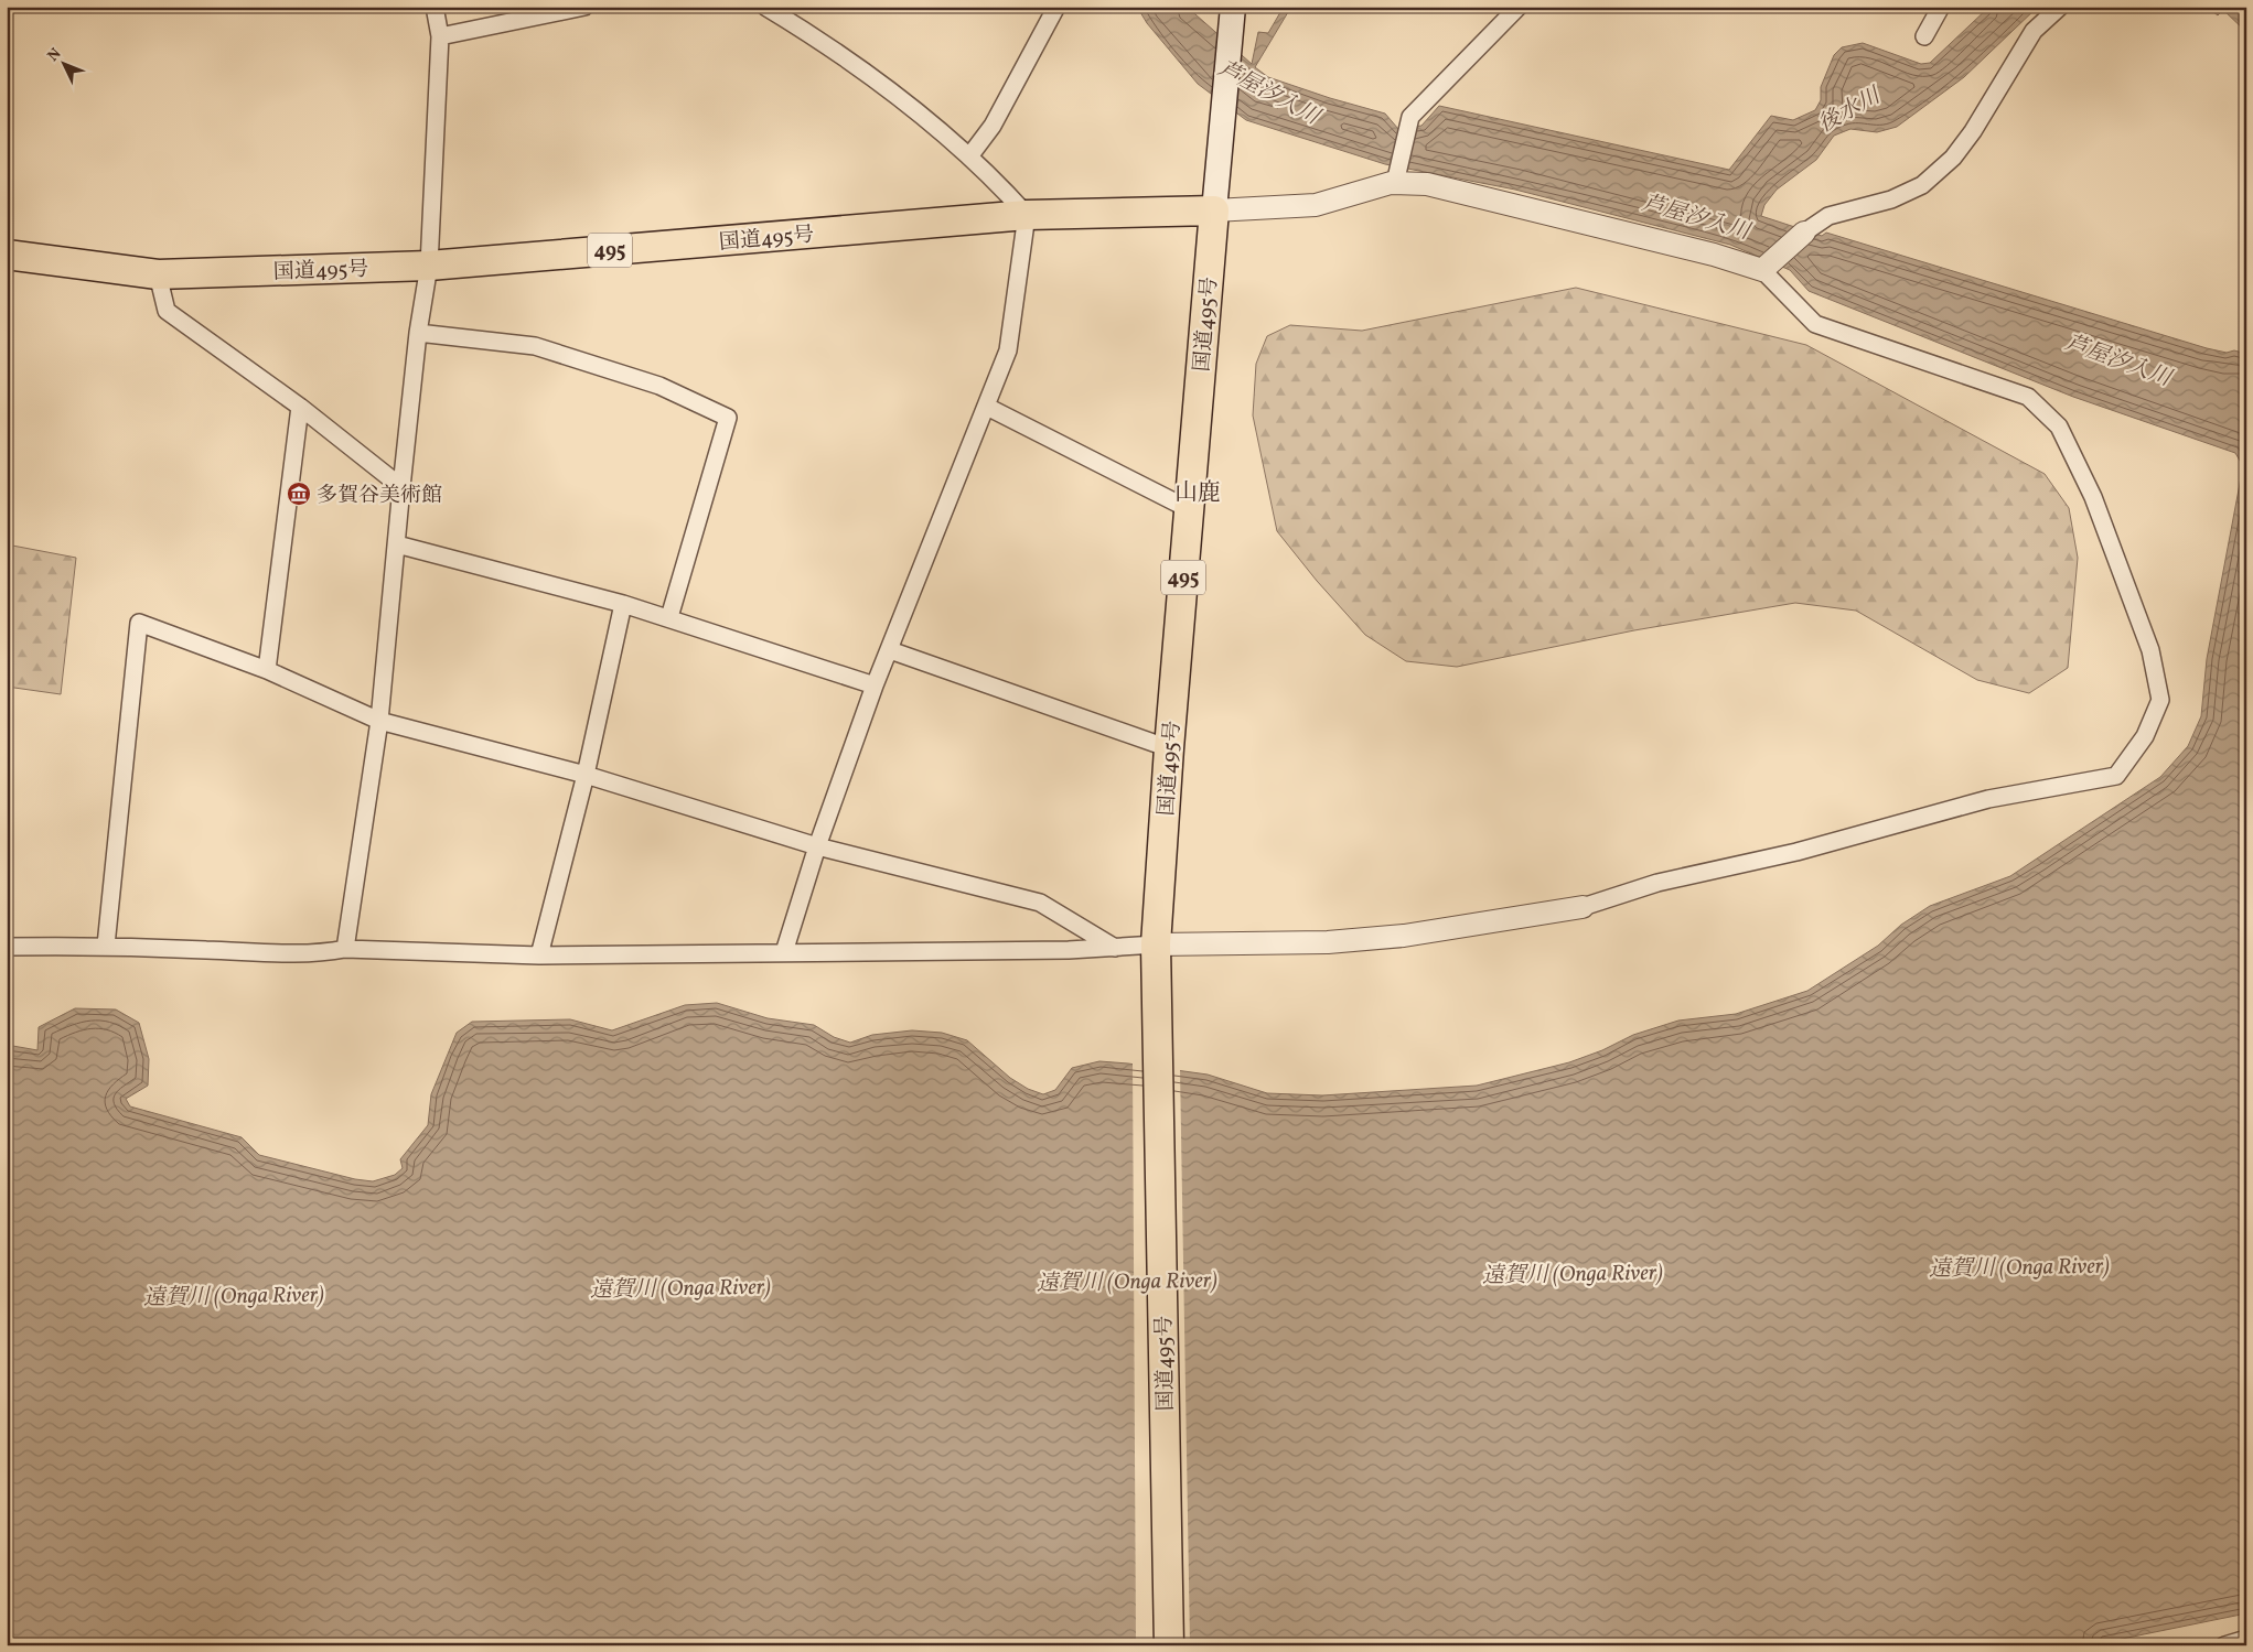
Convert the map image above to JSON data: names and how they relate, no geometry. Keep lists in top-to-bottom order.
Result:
{
  "streets": {
    "highway": ["国道495号", "495"]
  },
  "districts": ["山鹿"],
  "water": ["芦屋汐入川", "後水川", "遠賀川 (Onga River)"],
  "places": {
    "museum": ["多賀谷美術館"]
  },
  "north": "top left"
}
